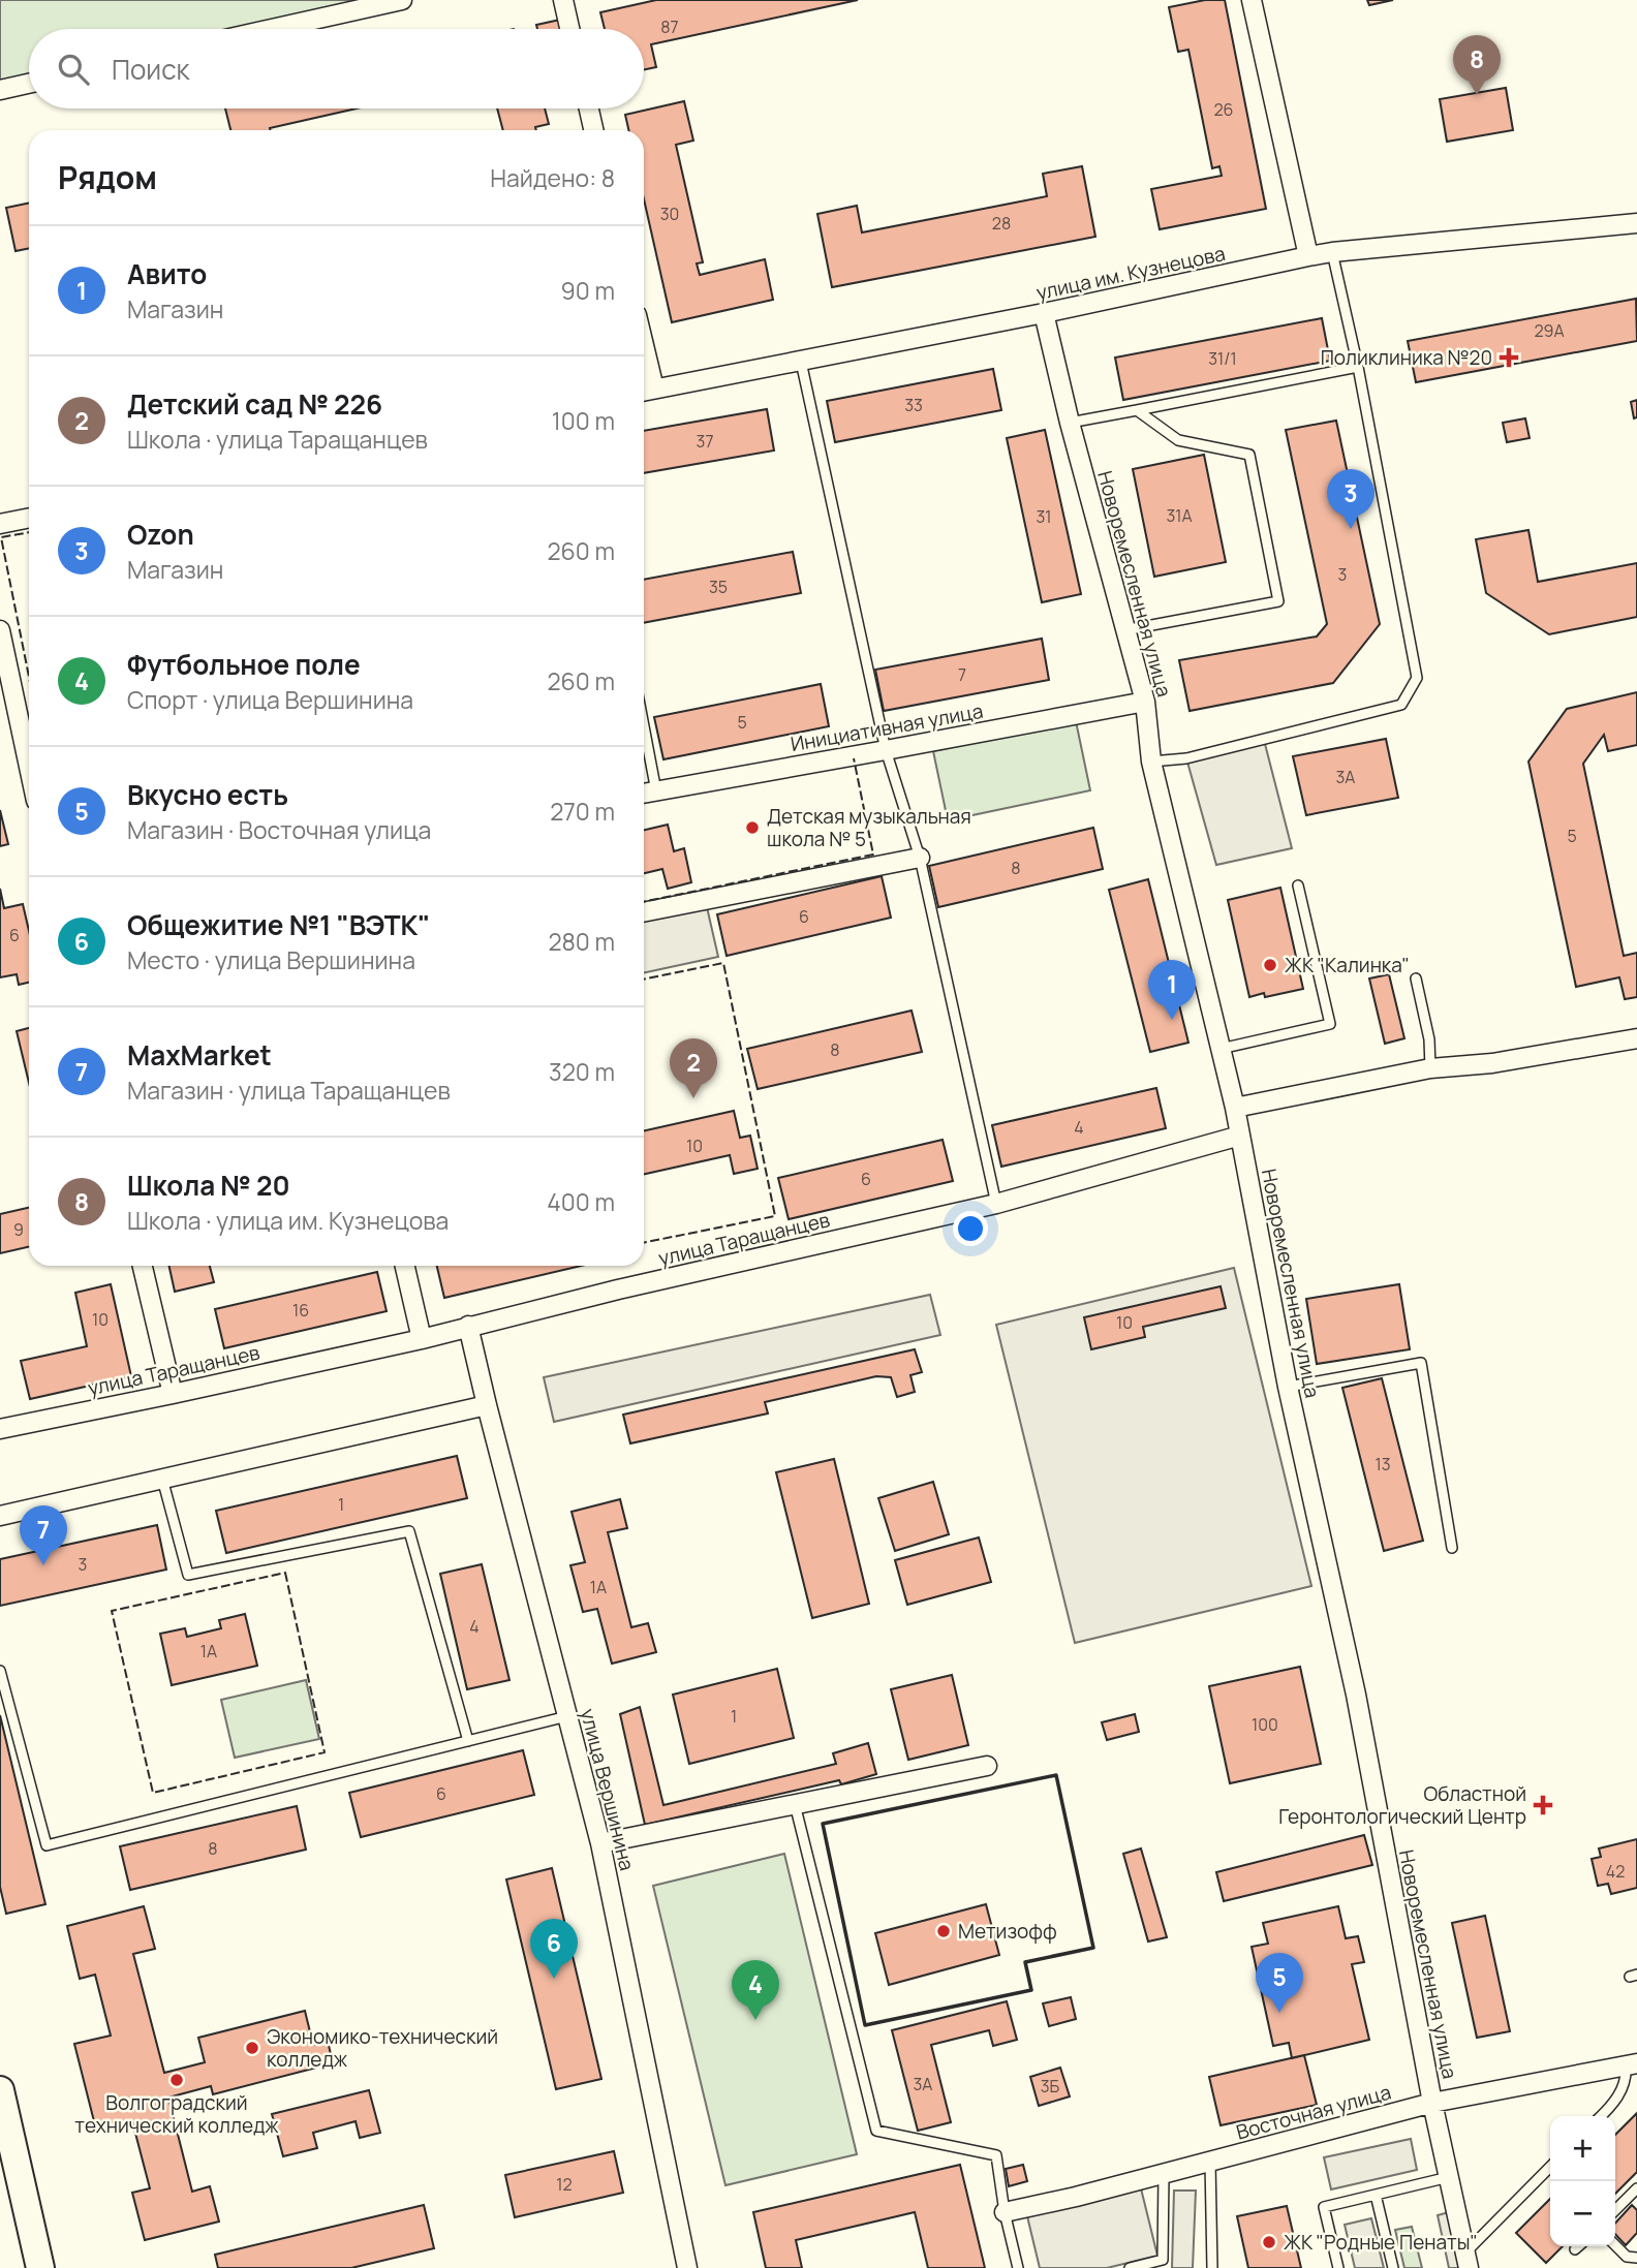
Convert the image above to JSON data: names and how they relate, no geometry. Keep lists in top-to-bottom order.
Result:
{
  "streets": {
    "street": [
      "улица им. Кузнецова",
      "Новоремесленная улица",
      "Инициативная улица",
      "улица Таращанцев",
      "улица Вершинина",
      "Восточная улица"
    ]
  },
  "crossings": [
    ["улица им. Кузнецова", "Новоремесленная улица"],
    ["Новоремесленная улица", "Инициативная улица"],
    ["Новоремесленная улица", "улица Таращанцев"],
    ["Новоремесленная улица", "Восточная улица"],
    ["улица Таращанцев", "улица Вершинина"]
  ],
  "places": {
    "health": ["Поликлиника №20", "Областной Геронтологический Центр"],
    "other": [
      "Детская музыкальная школа № 5",
      "ЖК \"Калинка\"",
      "Метизофф",
      "Экономико-технический колледж",
      "Волгоградский технический колледж",
      "ЖК \"Родные Пенаты\""
    ]
  },
  "house_numbers": [
    "87",
    "26",
    "30",
    "28",
    "29А",
    "31/1",
    "33",
    "37",
    "31А",
    "31",
    "3",
    "35",
    "7",
    "5",
    "3А",
    "5",
    "8",
    "6",
    "6",
    "8",
    "4",
    "10",
    "6",
    "9",
    "16",
    "10",
    "10",
    "13",
    "1",
    "3",
    "1А",
    "4",
    "1А",
    "1",
    "100",
    "6",
    "8",
    "42",
    "3А",
    "3Б",
    "12"
  ],
  "page": {
    "search": "Поиск",
    "pins": [
      "8",
      "3",
      "1",
      "2",
      "7",
      "6",
      "5",
      "4"
    ],
    "heading": ["Рядом", "Найдено: 8"],
    "list": [
      {
        "mark": "1",
        "name": "Авито",
        "note": "Магазин",
        "value": "90 m"
      },
      {
        "mark": "2",
        "name": "Детский сад № 226",
        "note": "Школа · улица Таращанцев",
        "value": "100 m"
      },
      {
        "mark": "3",
        "name": "Ozon",
        "note": "Магазин",
        "value": "260 m"
      },
      {
        "mark": "4",
        "name": "Футбольное поле",
        "note": "Спорт · улица Вершинина",
        "value": "260 m"
      },
      {
        "mark": "5",
        "name": "Вкусно есть",
        "note": "Магазин · Восточная улица",
        "value": "270 m"
      },
      {
        "mark": "6",
        "name": "Общежитие №1 \"ВЭТК\"",
        "note": "Место · улица Вершинина",
        "value": "280 m"
      },
      {
        "mark": "7",
        "name": "MaxMarket",
        "note": "Магазин · улица Таращанцев",
        "value": "320 m"
      },
      {
        "mark": "8",
        "name": "Школа № 20",
        "note": "Школа · улица им. Кузнецова",
        "value": "400 m"
      }
    ],
    "map_buttons": ["+", "−"]
  }
}
